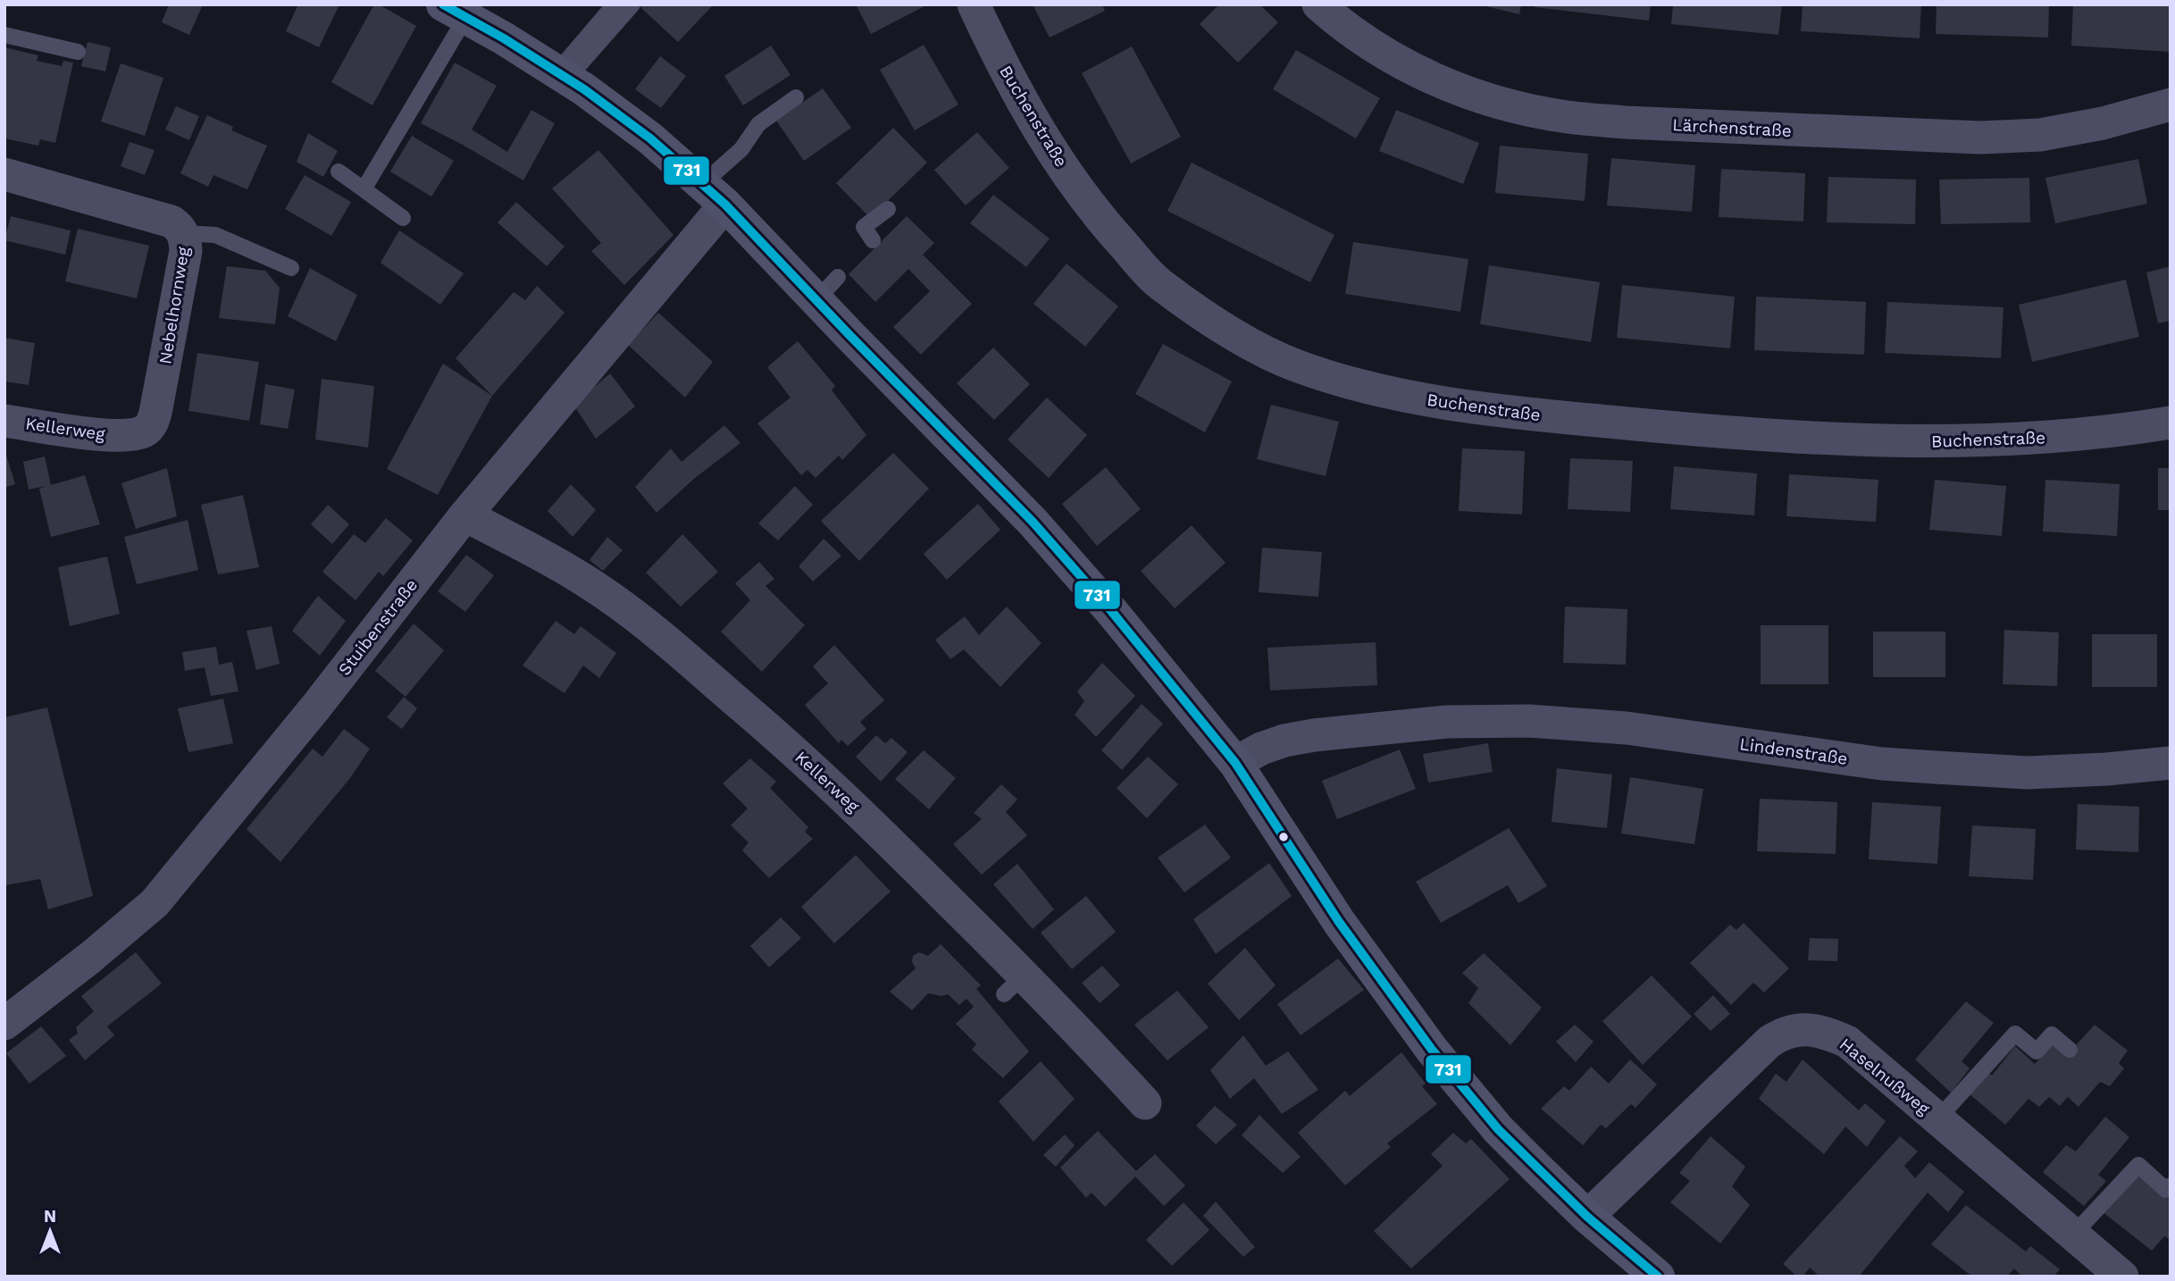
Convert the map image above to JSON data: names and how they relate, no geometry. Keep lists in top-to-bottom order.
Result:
{
  "streets": {
    "street": [
      "Buchenstraße",
      "Lärchenstraße",
      "Nebelhornweg",
      "Kellerweg",
      "Stuibenstraße",
      "Lindenstraße",
      "Haselnußweg"
    ]
  },
  "crossings": [
    ["Nebelhornweg", "Kellerweg"],
    ["Kellerweg", "Stuibenstraße"]
  ],
  "lines": ["transit line 731"],
  "north": "top"
}
